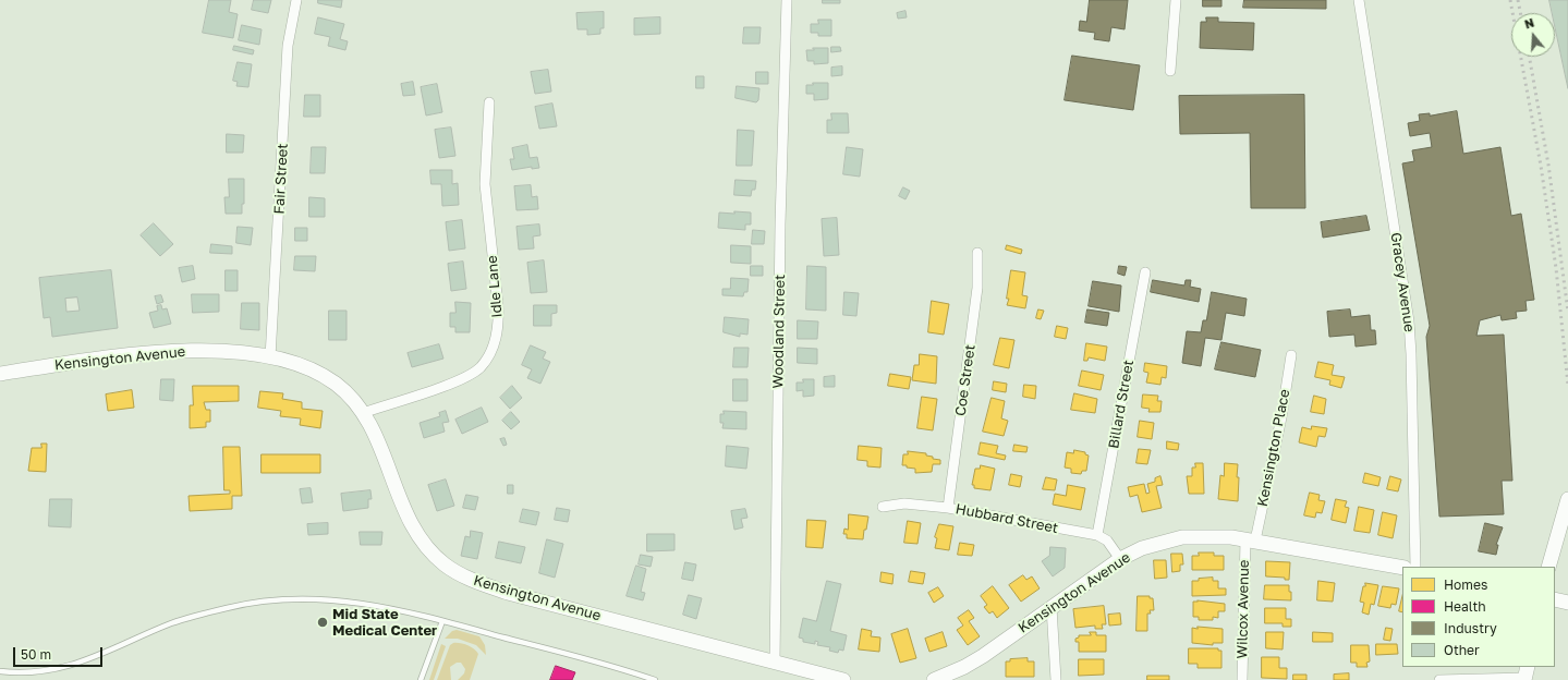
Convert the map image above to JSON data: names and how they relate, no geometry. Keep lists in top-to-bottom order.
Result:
{
  "streets": {
    "main road": ["Kensington Avenue"],
    "street": [
      "Fair Street",
      "Gracey Avenue",
      "Idle Lane",
      "Woodland Street",
      "Coe Street",
      "Billard Street",
      "Kensington Place",
      "Hubbard Street",
      "Wilcox Avenue"
    ]
  },
  "crossings": [
    ["Fair Street", "Kensington Avenue"],
    ["Idle Lane", "Kensington Avenue"],
    ["Woodland Street", "Kensington Avenue"],
    ["Kensington Avenue", "Kensington Place"],
    ["Kensington Avenue", "Wilcox Avenue"],
    ["Coe Street", "Hubbard Street"],
    ["Billard Street", "Hubbard Street"],
    ["Kensington Place", "Wilcox Avenue"]
  ],
  "places": ["Mid State Medical Center"],
  "legend": [
    "Homes",
    "Health",
    "Industry",
    "Other"
  ],
  "scale_bar": "50 m",
  "north": "top"
}
